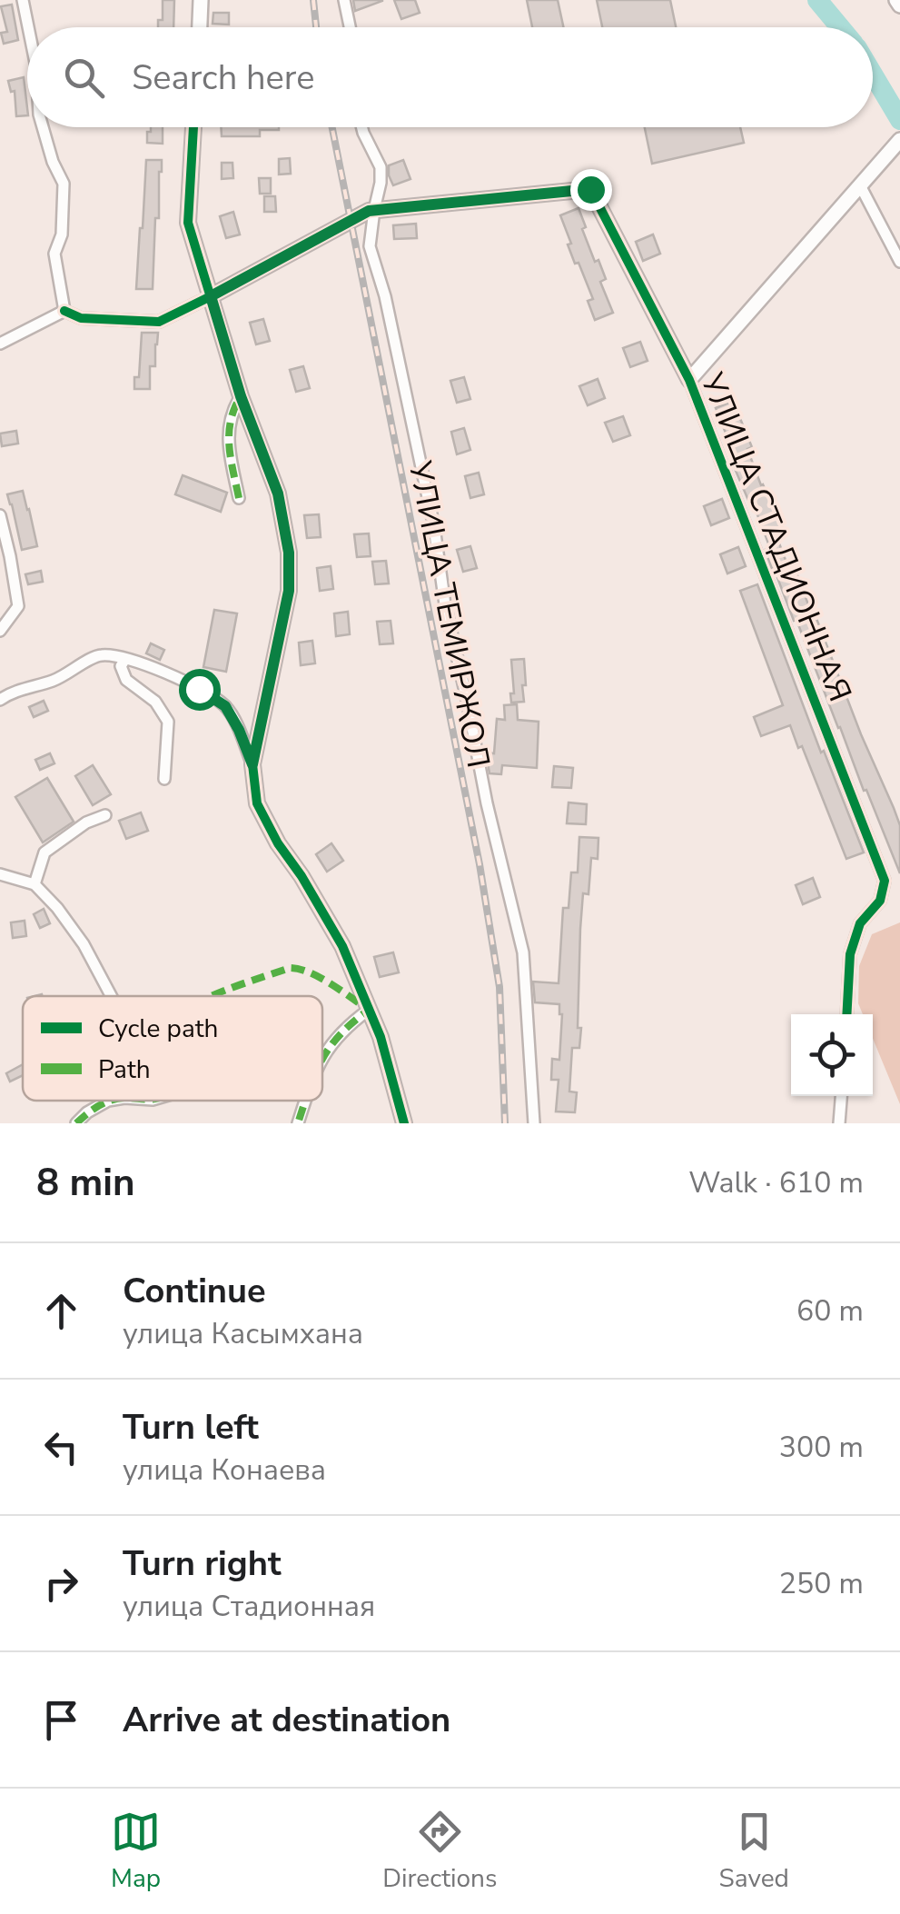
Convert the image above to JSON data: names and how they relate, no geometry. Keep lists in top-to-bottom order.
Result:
{
  "streets": {
    "street": ["УЛИЦА СТАДИОННАЯ", "УЛИЦА ТЕМИРЖОЛ"]
  },
  "crossings": [
    ["УЛИЦА СТАДИОННАЯ", "УЛИЦА ТЕМИРЖОЛ"]
  ],
  "legend": ["Cycle path", "Path"],
  "page": {
    "search": "Search here",
    "heading": ["8 min", "Walk · 610 m"],
    "list": [
      ["Continue", "улица Касымхана", "60 m"],
      ["Turn left", "улица Конаева", "300 m"],
      ["Turn right", "улица Стадионная", "250 m"],
      "Arrive at destination"
    ],
    "nav": ["Map", "Directions", "Saved"]
  }
}
